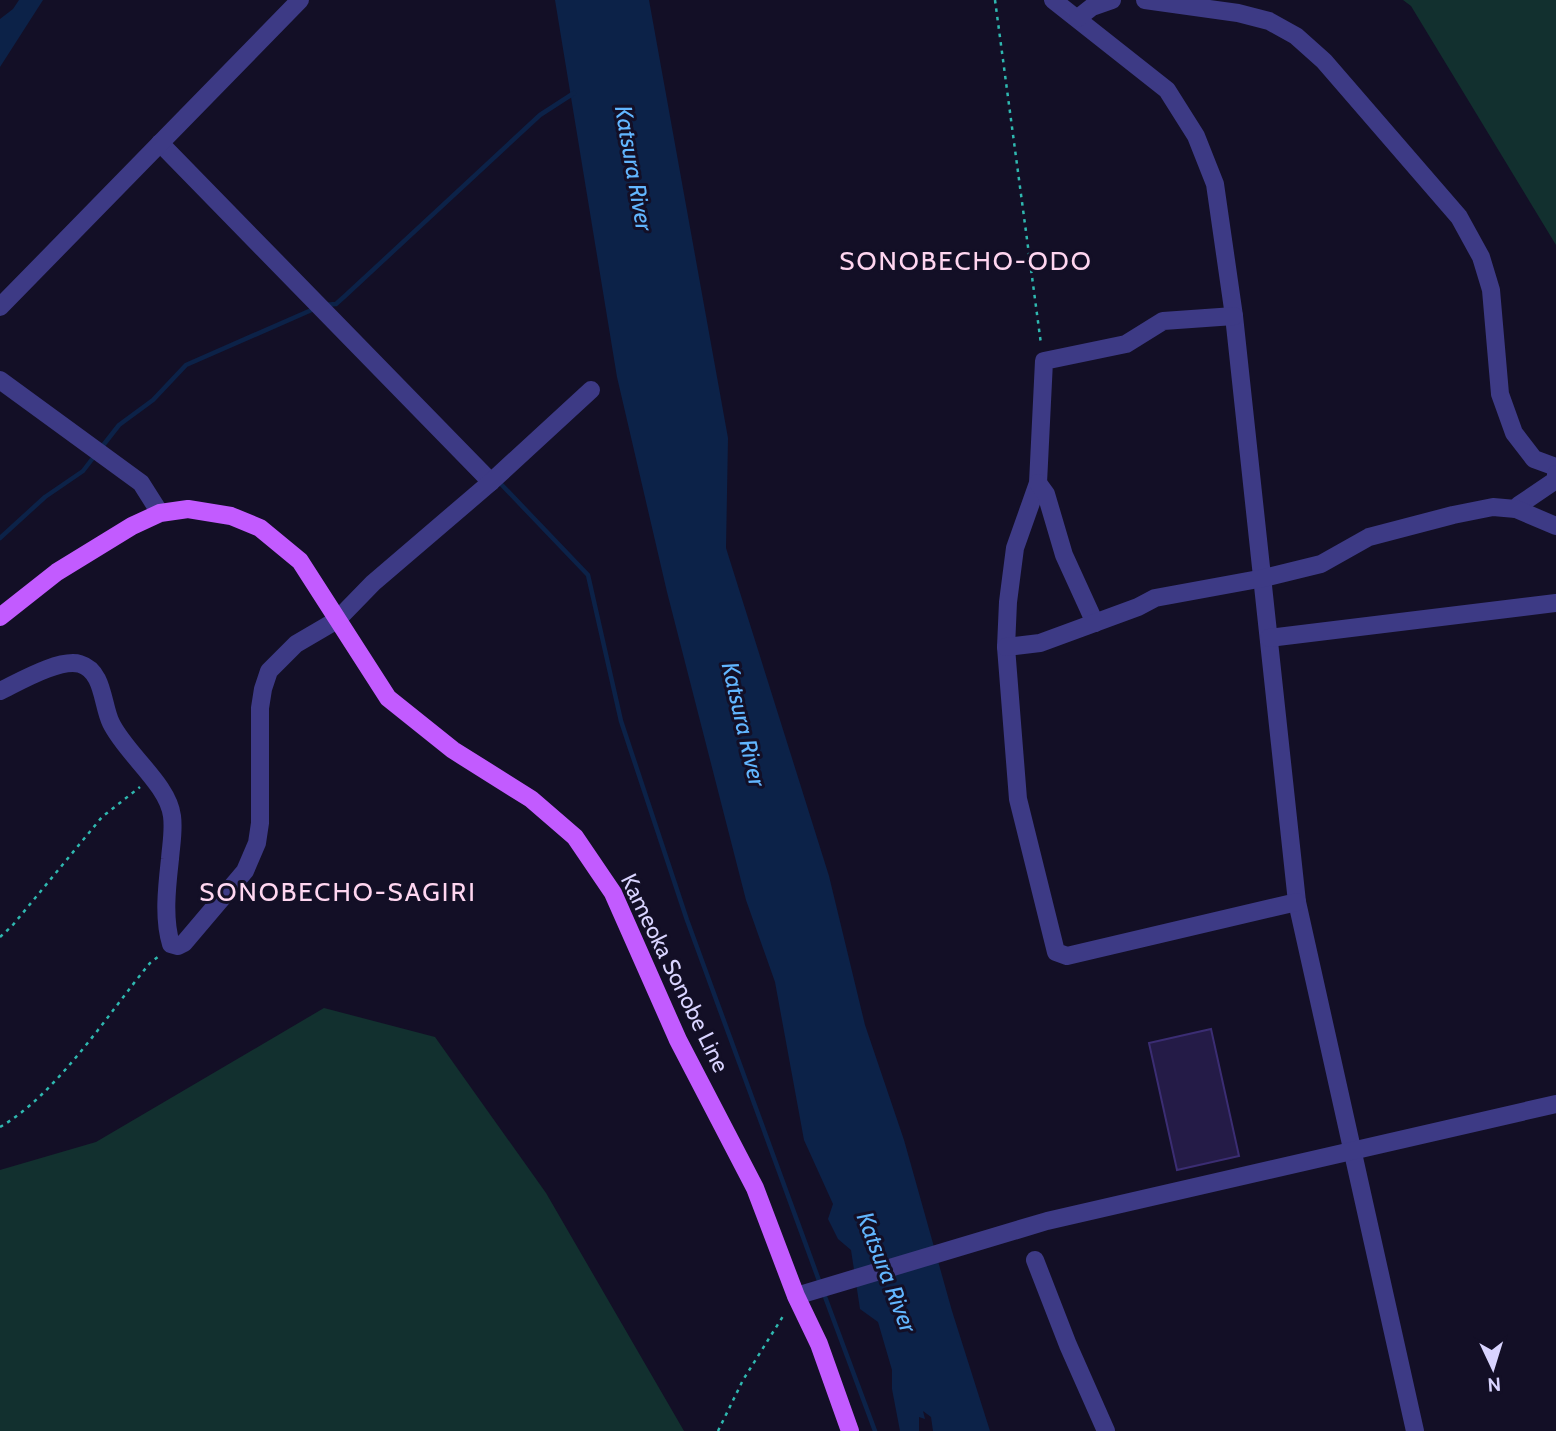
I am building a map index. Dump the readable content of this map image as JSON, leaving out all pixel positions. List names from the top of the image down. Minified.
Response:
{"streets":{"main road":["Kameoka Sonobe Line"]},"districts":["SONOBECHO-ODO","SONOBECHO-SAGIRI"],"water":["Katsura River"],"north":"bottom"}
